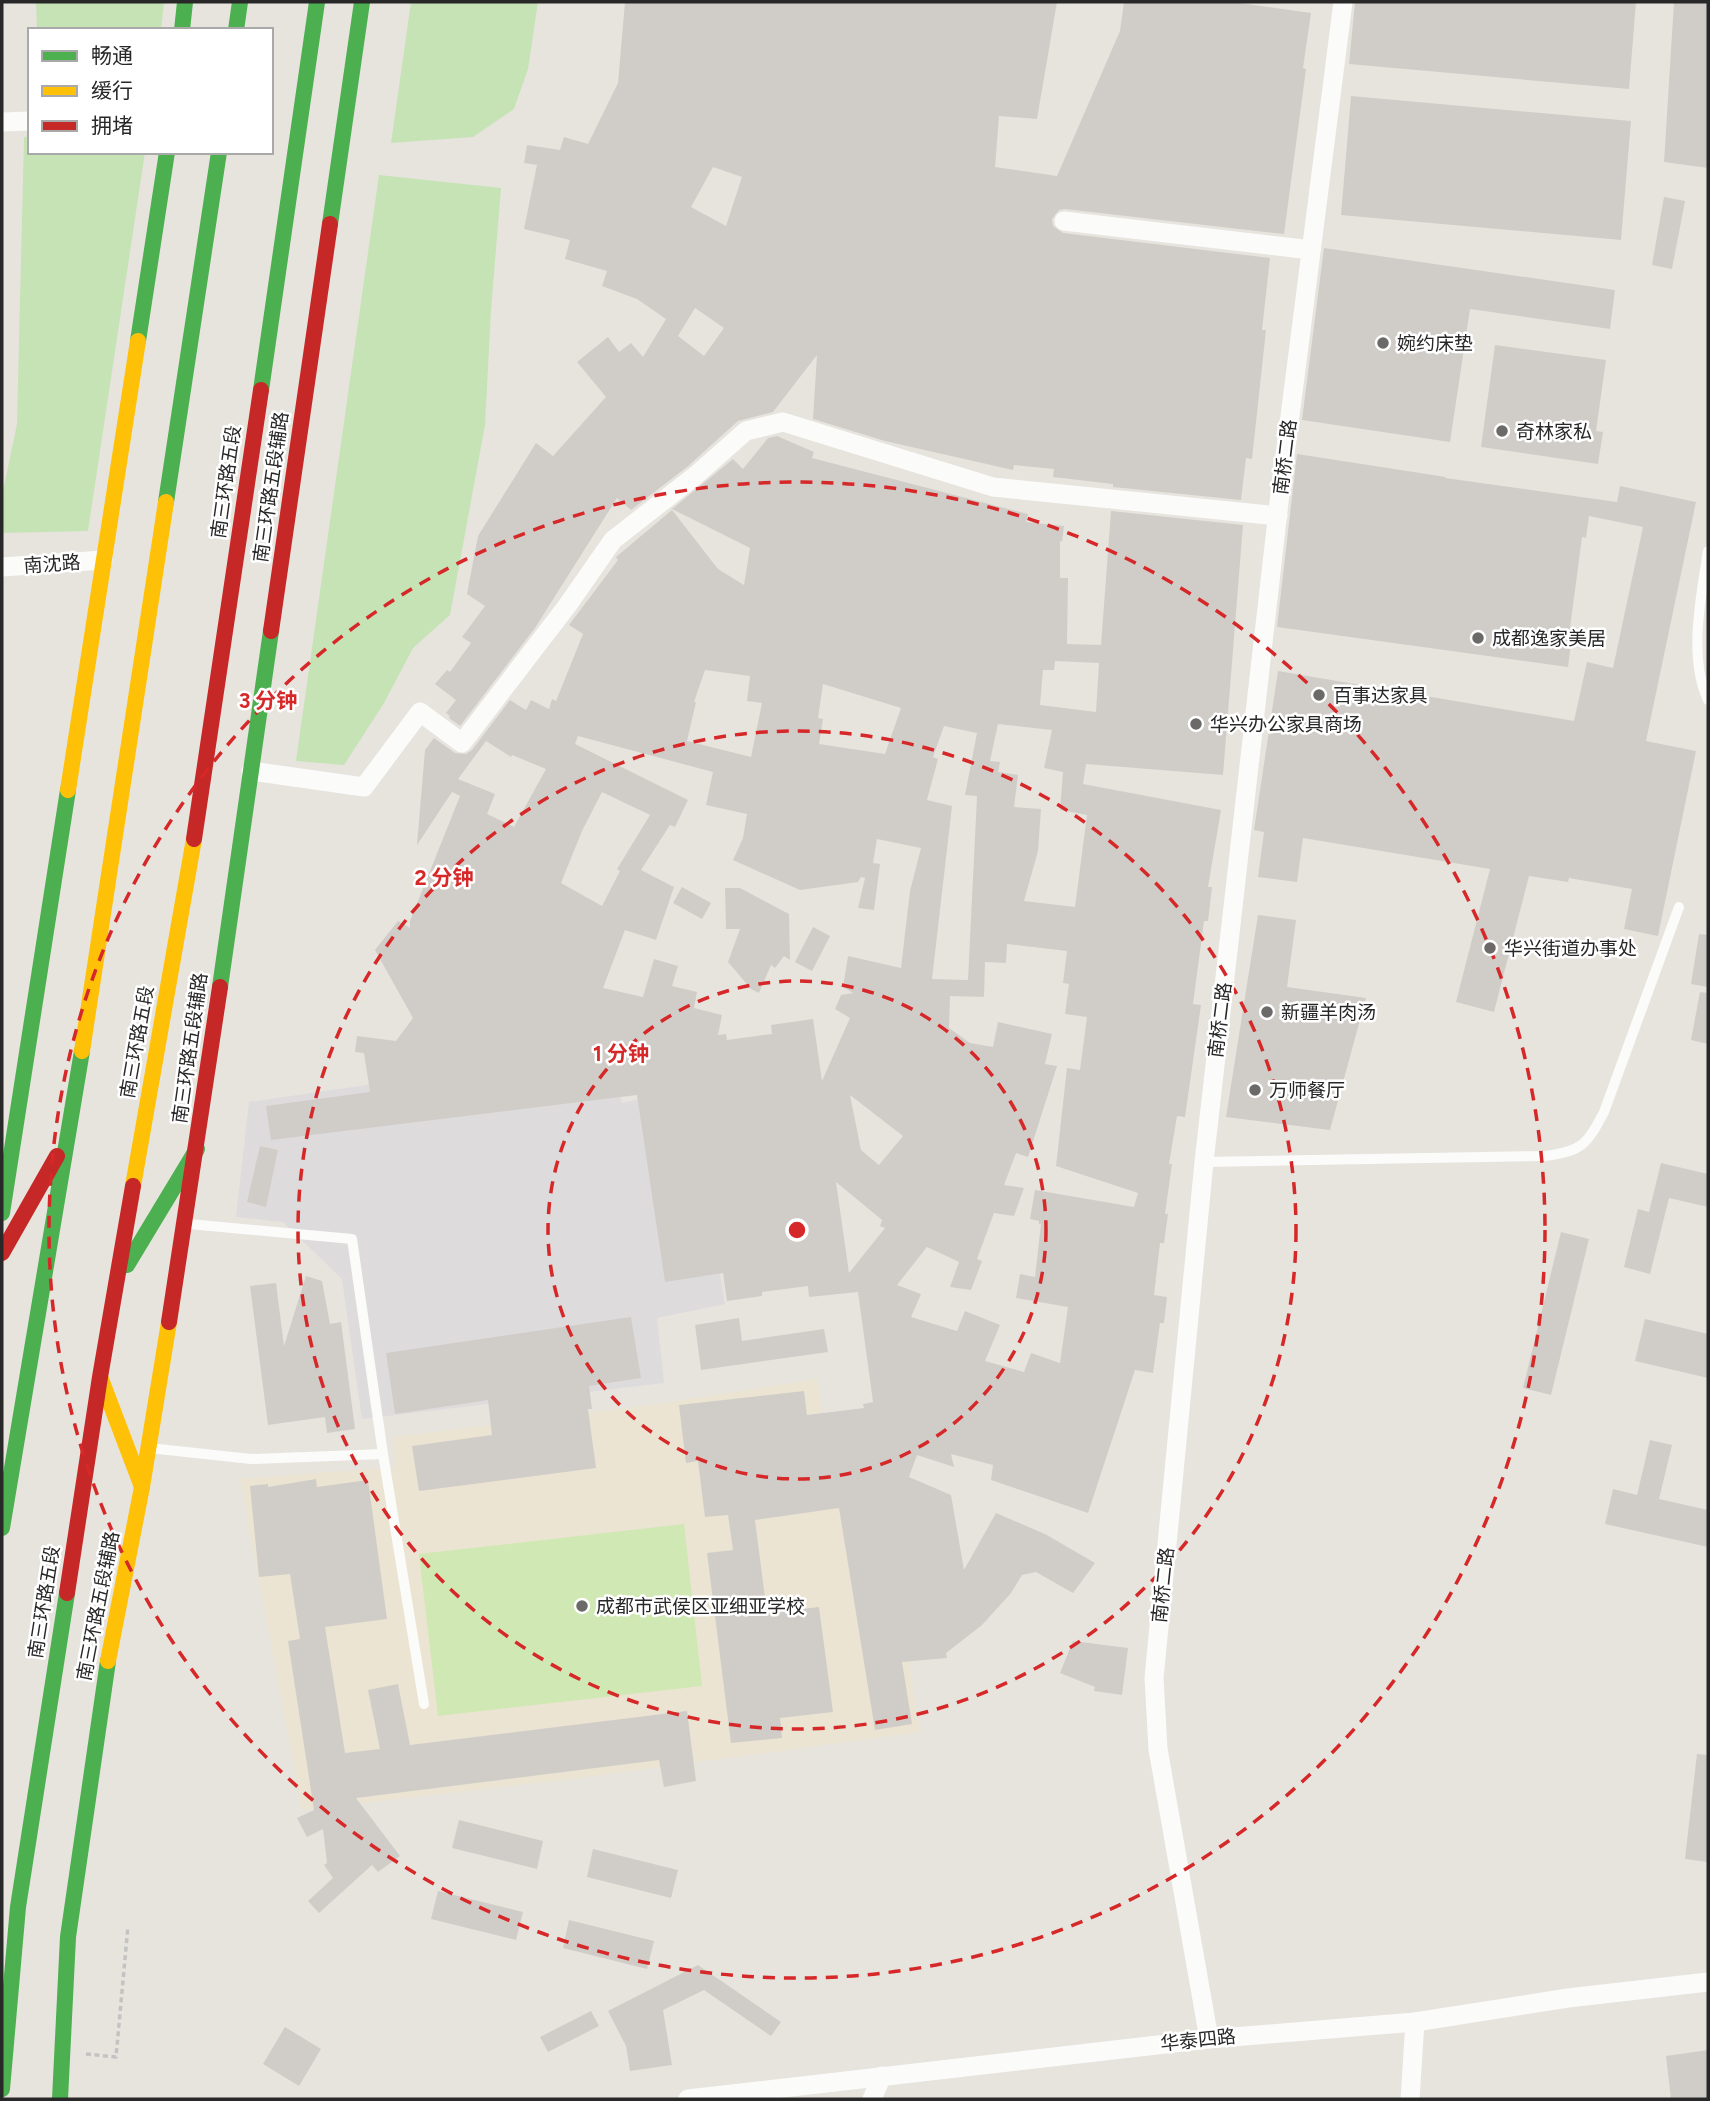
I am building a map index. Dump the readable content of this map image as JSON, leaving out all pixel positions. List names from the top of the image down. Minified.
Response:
{"streets":{"main road":["南三环路五段","南三环路五段辅路"],"street":["南桥二路","南沈路","华泰四路"]},"crossings":[["南桥二路","华泰四路"]],"places":["婉约床垫","奇林家私","成都逸家美居","百事达家具","华兴办公家具商场","华兴街道办事处","新疆羊肉汤","万师餐厅","成都市武侯区亚细亚学校"],"legend":["畅通","缓行","拥堵"],"rings":["3 分钟","2 分钟","1 分钟"]}
